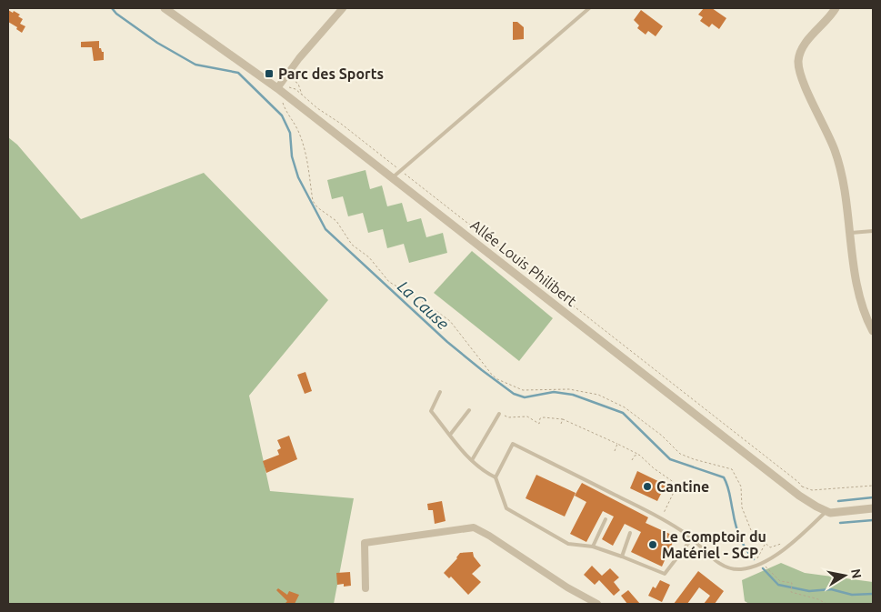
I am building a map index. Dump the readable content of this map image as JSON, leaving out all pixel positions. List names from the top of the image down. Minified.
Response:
{"streets":{"street":["Allée Louis Philibert"]},"water":["La Cause"],"places":{"transit":["Parc des Sports"],"other":["Cantine","Le Comptoir du Matériel - SCP"]},"north":"right"}
